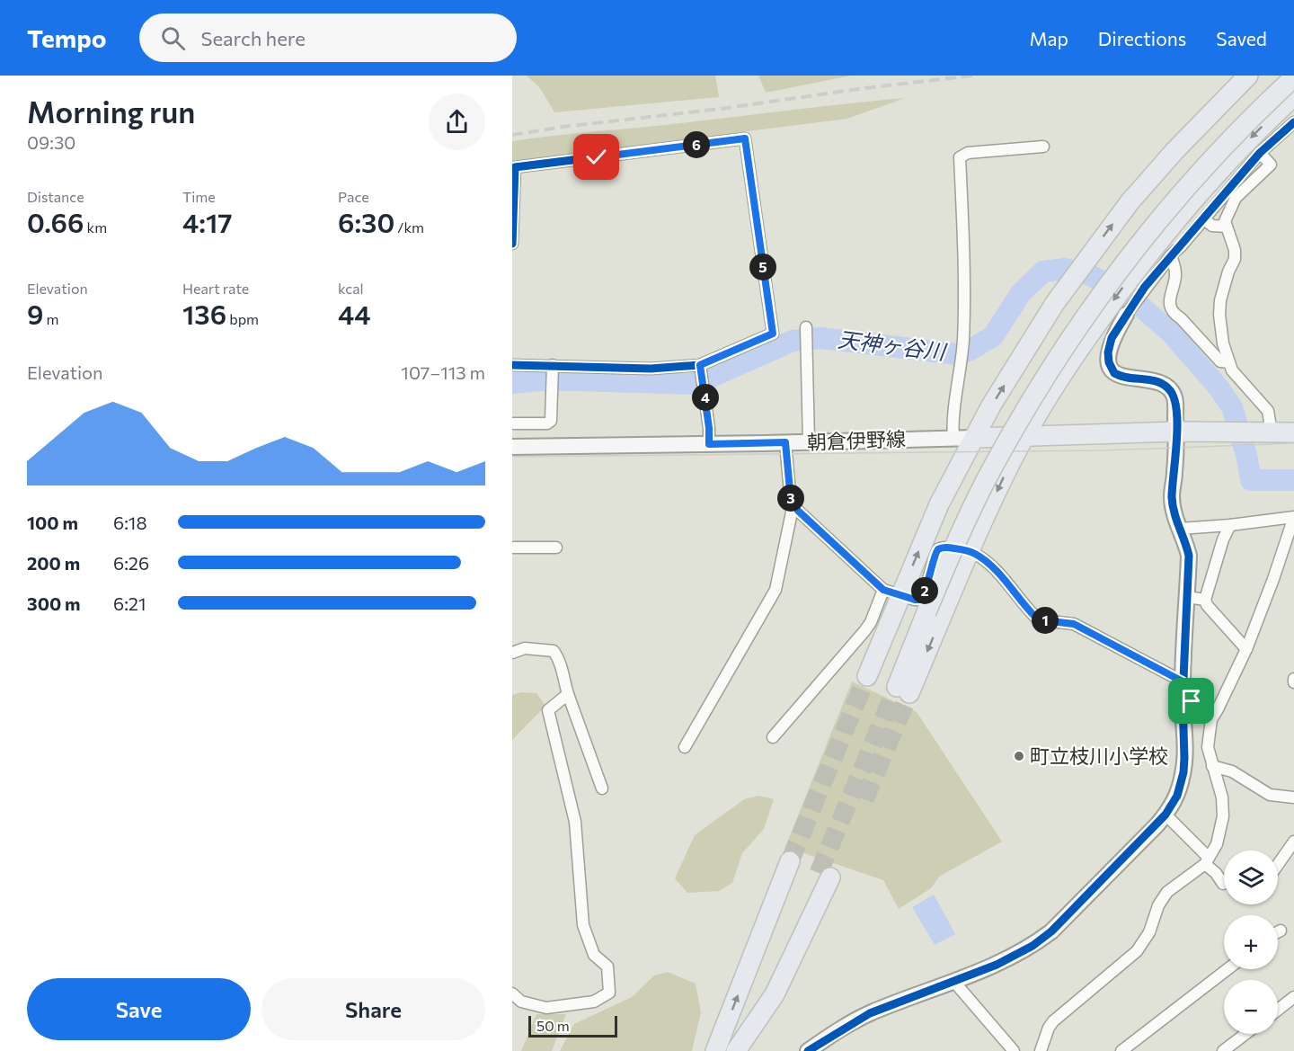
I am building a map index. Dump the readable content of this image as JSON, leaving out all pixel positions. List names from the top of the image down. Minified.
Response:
{"streets":{"street":["朝倉伊野線"]},"water":["天神ヶ谷川"],"places":["町立枝川小学校"],"scale_bar":"50 m","page":{"header":"Tempo","search":"Search here","nav":["Map","Directions","Saved"],"heading":["Morning run","09:30"],"pins":["6","5","4","3","2","1"],"stats":[["Distance","0.66 km"],["Time","4:17"],["Pace","6:30 /km"],["Elevation","9 m"],["Heart rate","136 bpm"],["kcal","44"]],"chart":["Elevation","107–113 m"],"list":[{"name":"100 m","note":"6:18"},{"name":"200 m","note":"6:26"},{"name":"300 m","note":"6:21"}],"map_buttons":["+","−"],"buttons":["Save","Share"],"scale":"50 m"}}
